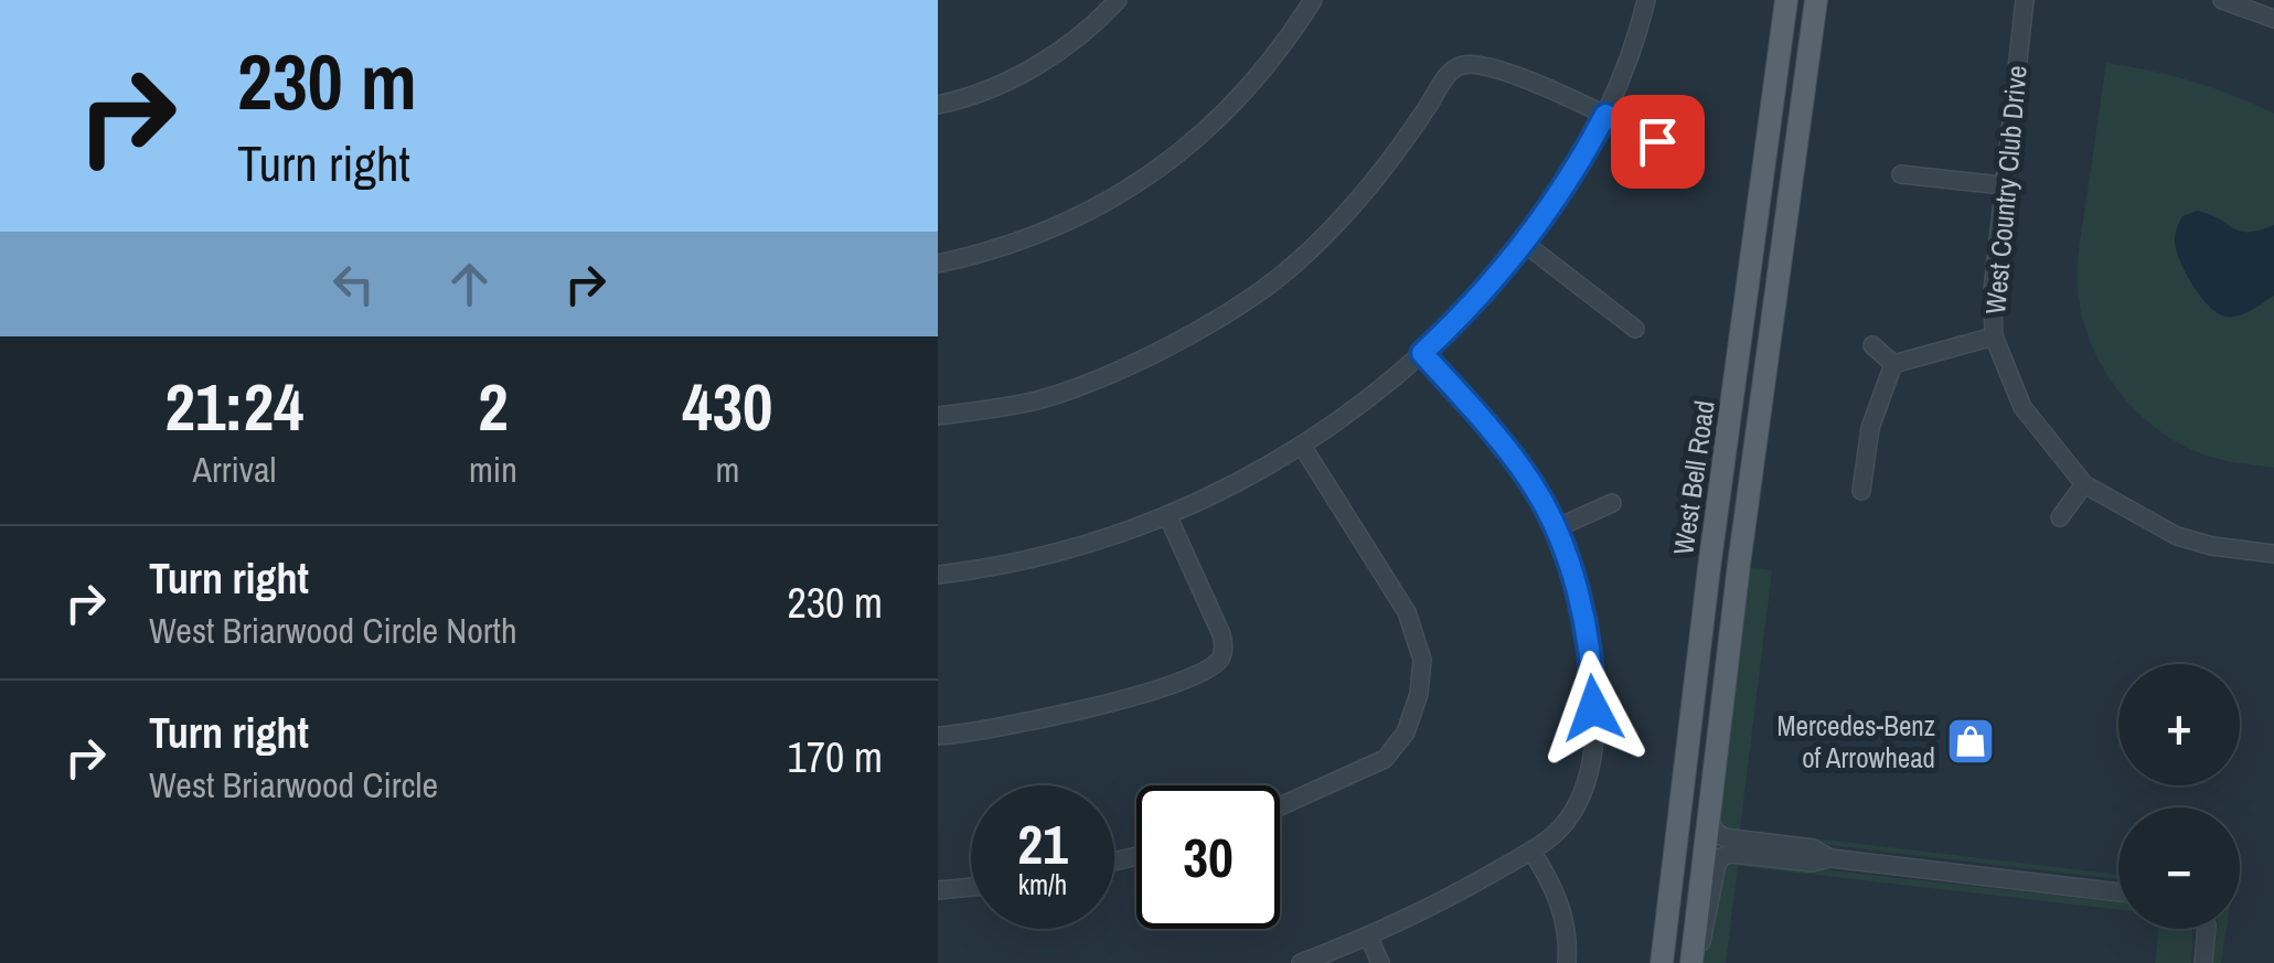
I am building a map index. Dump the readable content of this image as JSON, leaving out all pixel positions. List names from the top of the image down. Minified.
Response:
{"streets":{"main road":["West Bell Road"],"street":["West Country Club Drive"]},"places":{"shop":["Mercedes-Benz of Arrowhead"]},"page":{"turn":["230 m","Turn right"],"eta":["21:24","Arrival","2","min","430","m"],"list":[{"name":"Turn right","note":"West Briarwood Circle North","value":"230 m"},{"name":"Turn right","note":"West Briarwood Circle","value":"170 m"}],"map_buttons":["+","−"],"speed":"21 km/h","limit":"30"}}
